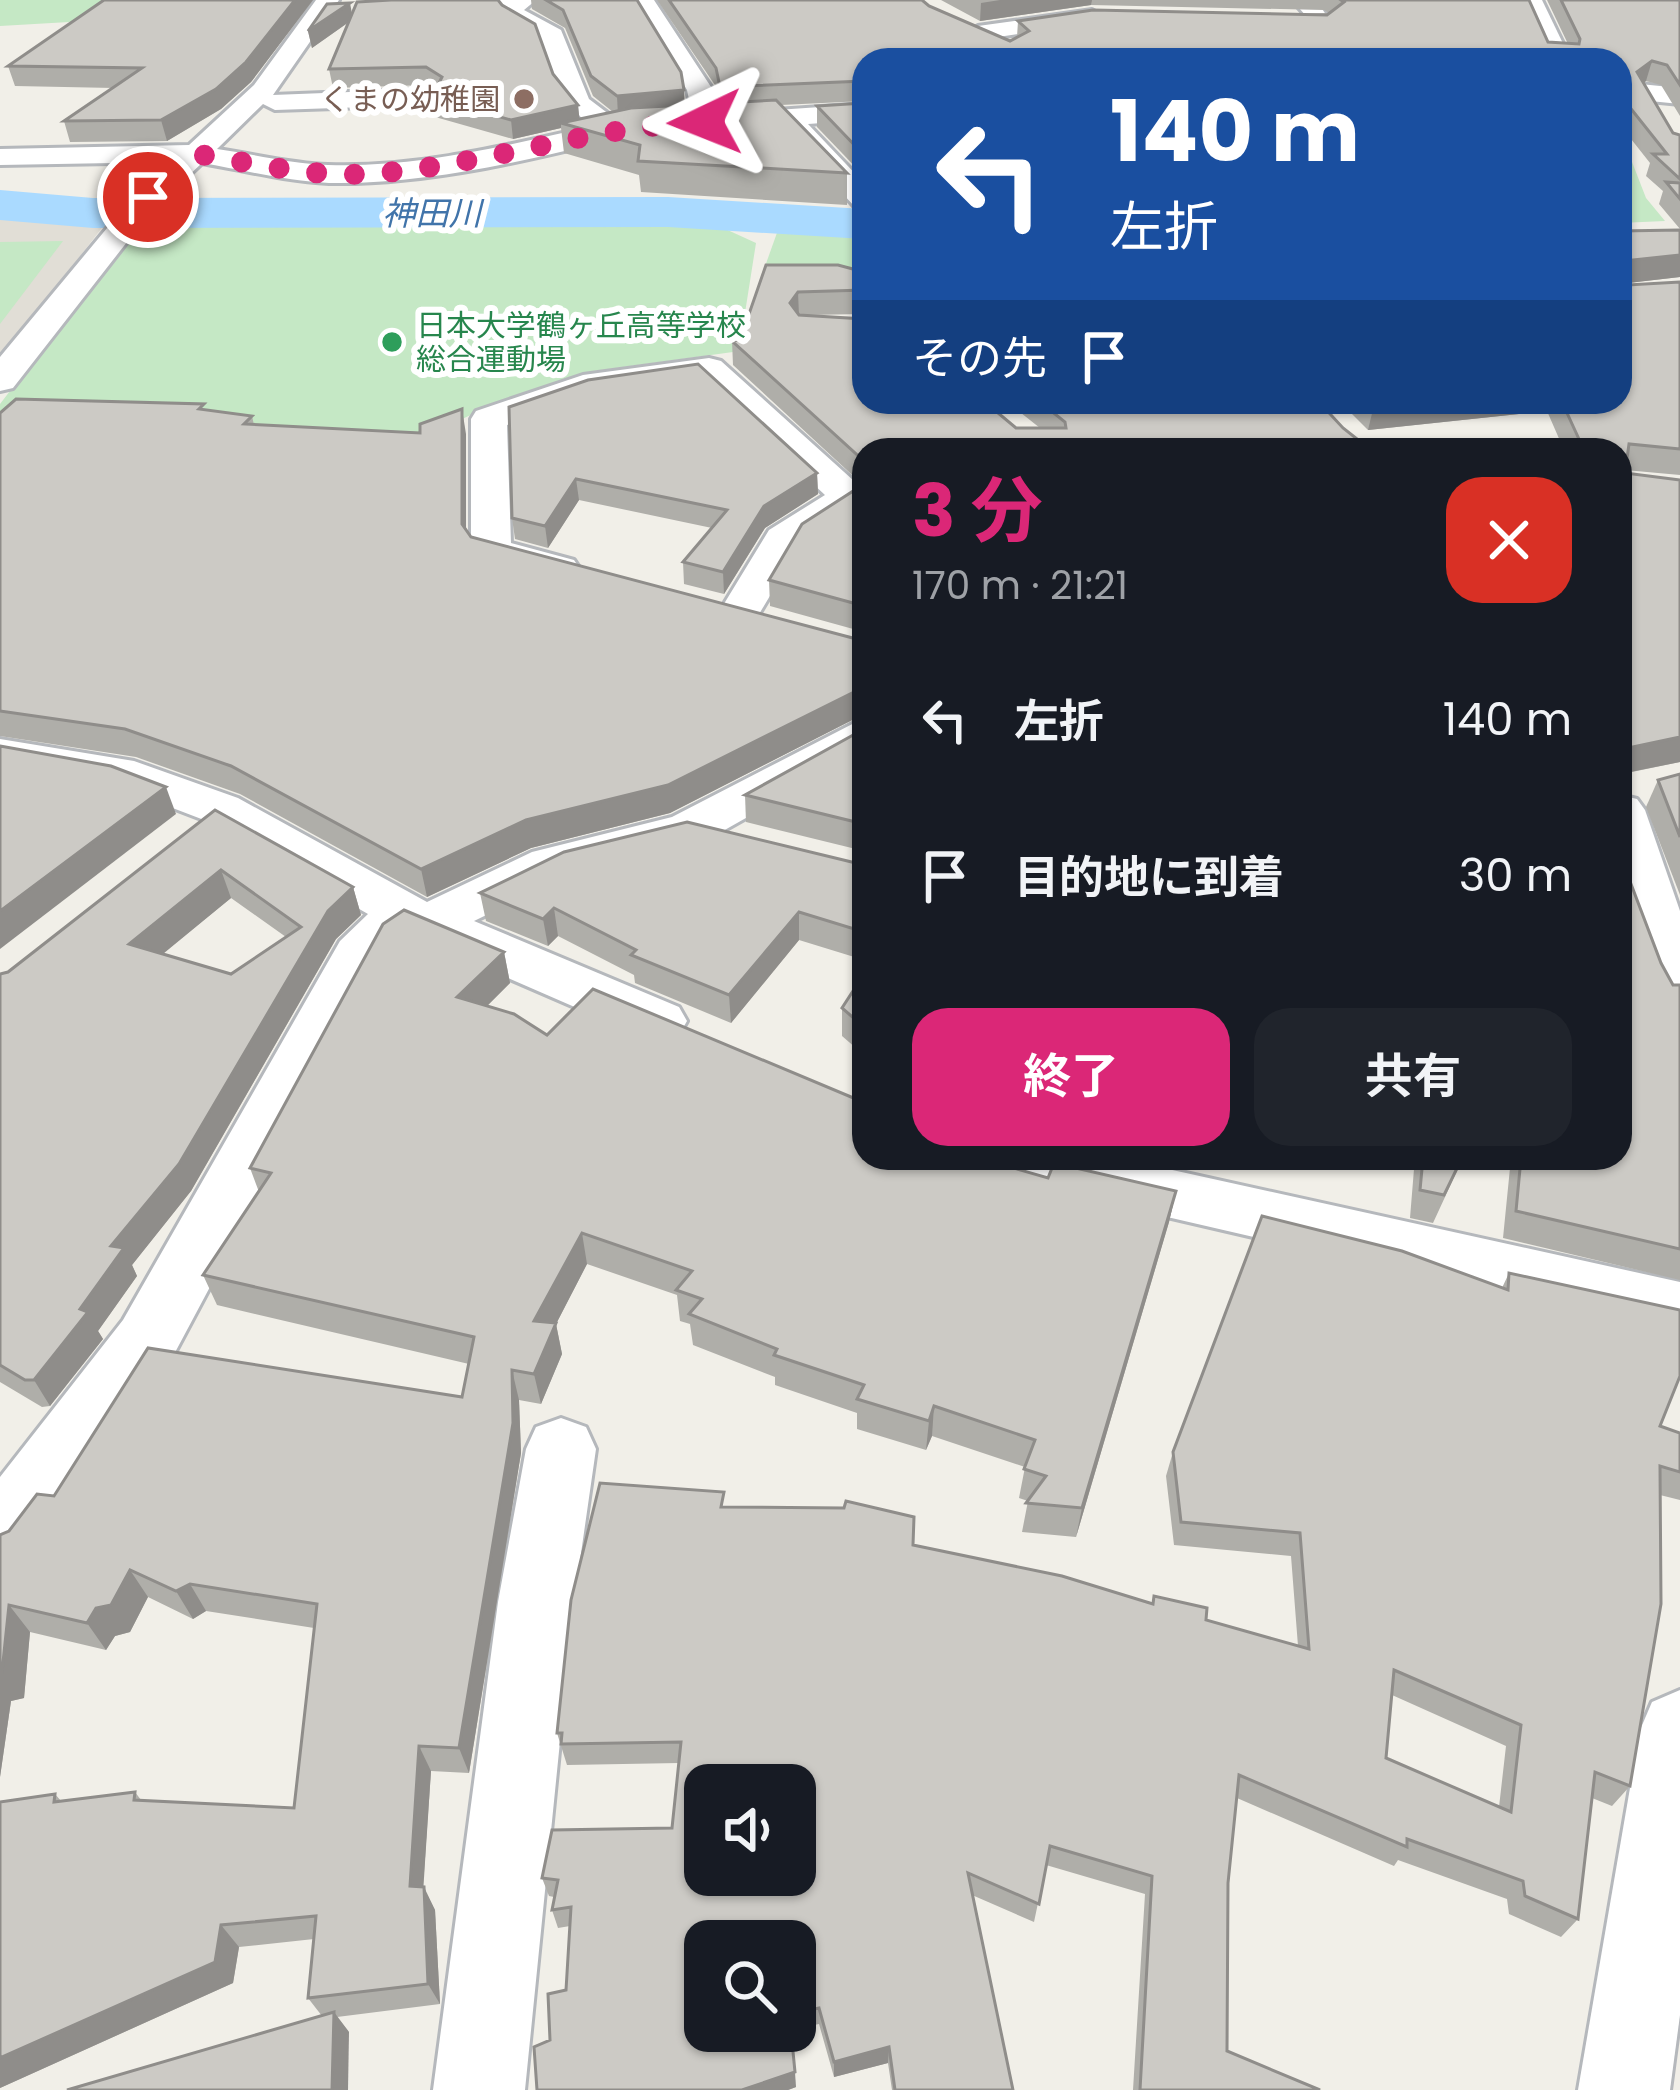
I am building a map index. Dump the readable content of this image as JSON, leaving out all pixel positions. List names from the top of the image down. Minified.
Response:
{"water":["神田川"],"places":["くまの幼稚園","日本大学鶴ヶ丘高等学校 総合運動場"],"page":{"turn":["140 m","左折"],"then":"その先","heading":["3 分","170 m · 21:21"],"list":[{"name":"左折","value":"140 m"},{"name":"目的地に到着","value":"30 m"}],"buttons":["終了","共有"]}}
